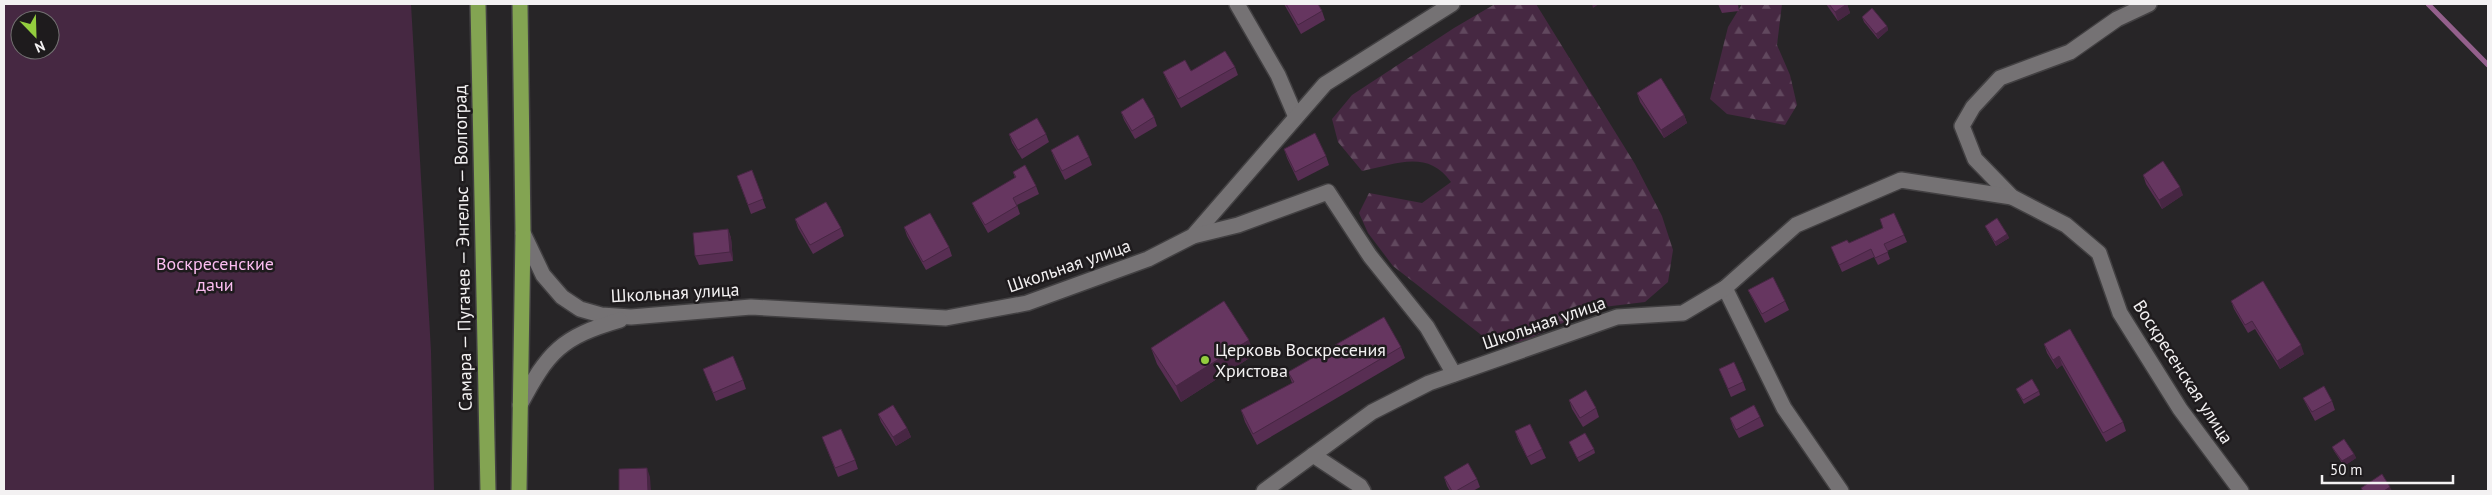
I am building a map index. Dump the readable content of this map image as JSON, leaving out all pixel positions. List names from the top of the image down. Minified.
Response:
{"streets":{"main road":["Самара — Пугачев — Энгельс — Волгоград"],"street":["Школьная улица","Воскресенская улица"]},"crossings":[["Школьная улица","Воскресенская улица"]],"parks":["Воскресенские дачи"],"places":["Церковь Воскресения Христова"],"scale_bar":"50 m","north":"bottom right"}
